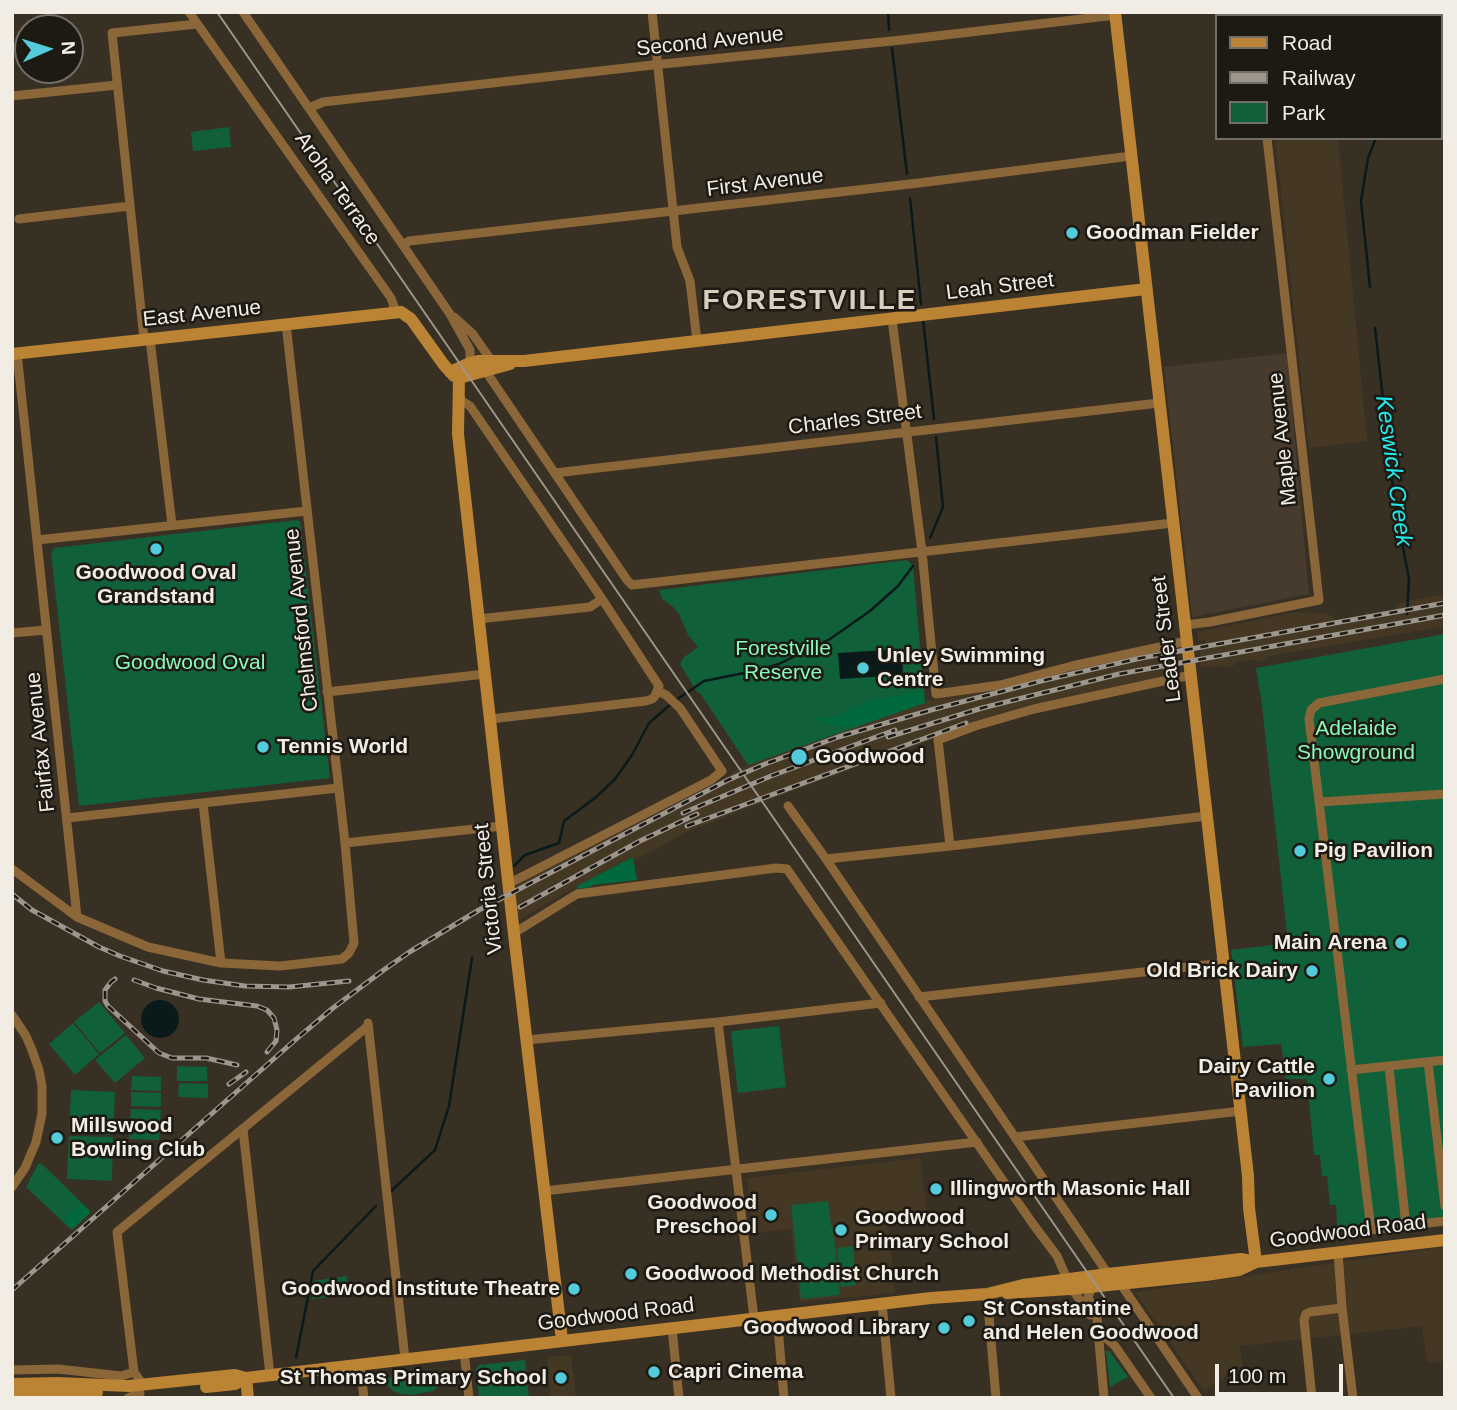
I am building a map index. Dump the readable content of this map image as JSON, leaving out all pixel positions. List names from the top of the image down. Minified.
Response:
{"streets":{"main road":["Aroha Terrace","Leah Street","East Avenue","Leader Street","Victoria Street","Goodwood Road"],"street":["Second Avenue","First Avenue","Charles Street","Maple Avenue","Chelmsford Avenue","Fairfax Avenue"]},"crossings":[["Second Avenue","Leader Street"],["First Avenue","Leader Street"],["Aroha Terrace","Leah Street"],["Aroha Terrace","East Avenue"],["Aroha Terrace","Victoria Street"],["Leah Street","Leader Street"],["Leah Street","Victoria Street"],["East Avenue","Chelmsford Avenue"],["East Avenue","Fairfax Avenue"],["Charles Street","Leader Street"],["Maple Avenue","Leader Street"],["Leader Street","Goodwood Road"],["Victoria Street","Goodwood Road"]],"districts":["FORESTVILLE"],"water":["Keswick Creek"],"parks":["Forestville Reserve","Goodwood Oval","Adelaide Showground"],"places":["Goodman Fielder","Goodwood Oval Grandstand","Unley Swimming Centre","Tennis World","Goodwood","Pig Pavilion","Main Arena","Old Brick Dairy","Dairy Cattle Pavilion","Millswood Bowling Club","Illingworth Masonic Hall","Goodwood Preschool","Goodwood Primary School","Goodwood Methodist Church","Goodwood Institute Theatre","St Constantine and Helen Goodwood","Goodwood Library","Capri Cinema","St Thomas Primary School"],"legend":["Road","Railway","Park"],"scale_bar":"100 m","north":"right"}
